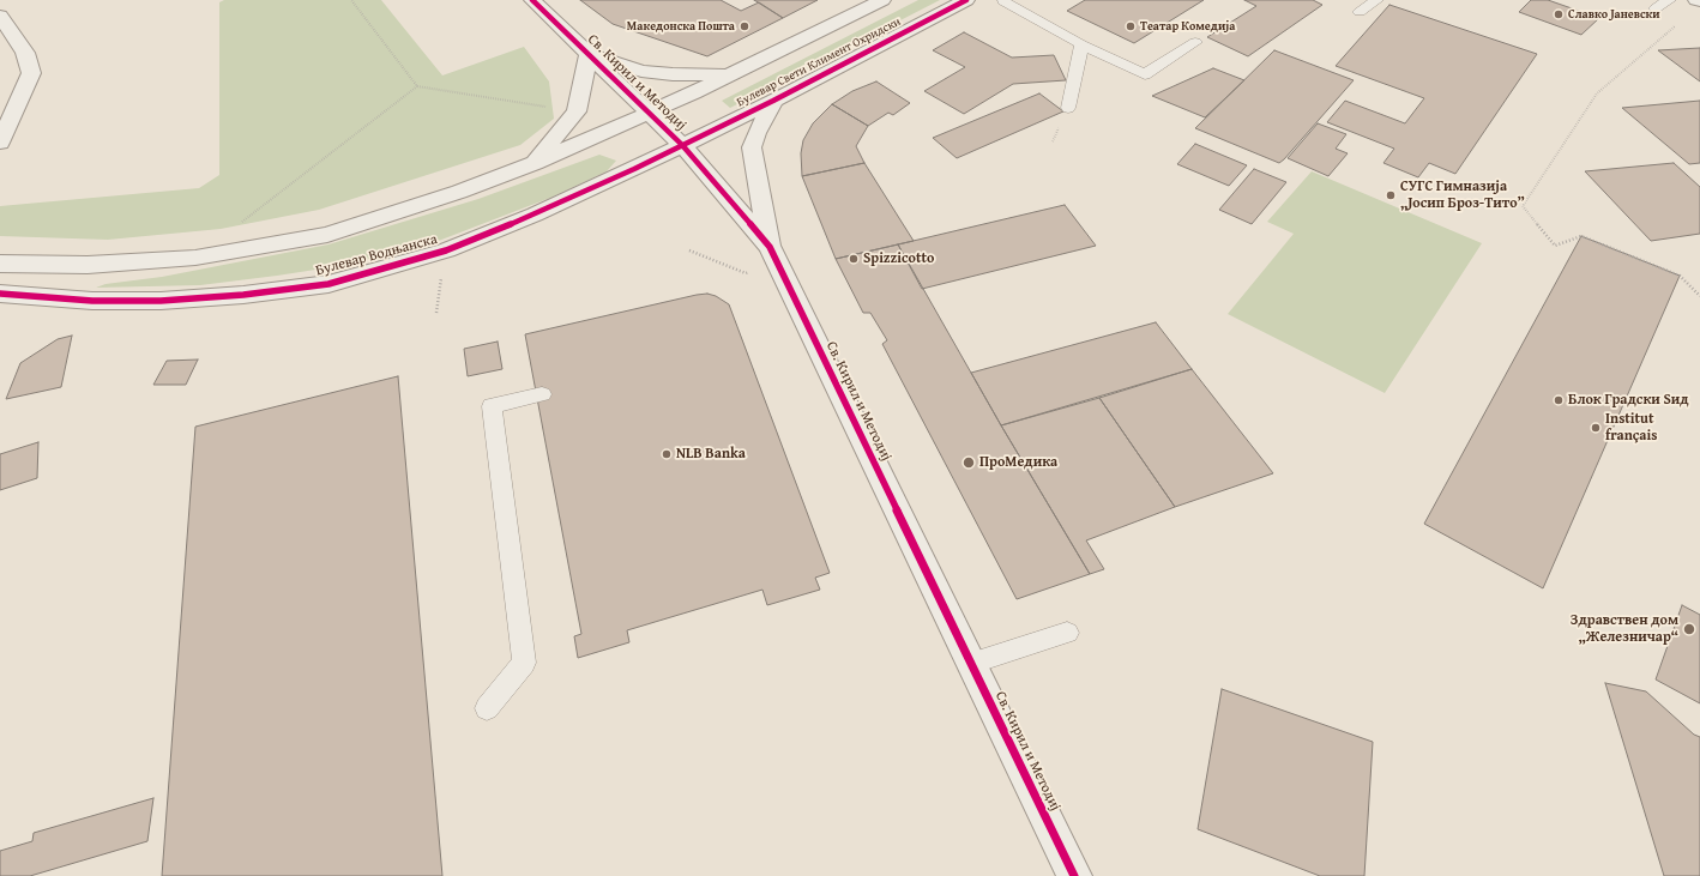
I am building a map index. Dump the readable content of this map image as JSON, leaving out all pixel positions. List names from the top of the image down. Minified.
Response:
{"streets":{"street":["Булевар Свети Климент Охридски","Св. Кирил и Методиј","Булевар Водњанска"]},"crossings":[["Булевар Свети Климент Охридски","Св. Кирил и Методиј"],["Булевар Свети Климент Охридски","Булевар Водњанска"],["Св. Кирил и Методиј","Булевар Водњанска"]],"places":["Славко Јаневски","Македонска Пошта","Театар Комедија","СУГС Гимназија „Јосип Броз-Тито”","Spizzicotto","Блок Градски Sид","Institut français","NLB Banka","ПроМедика","Здравствен дом „Железничар“"]}
